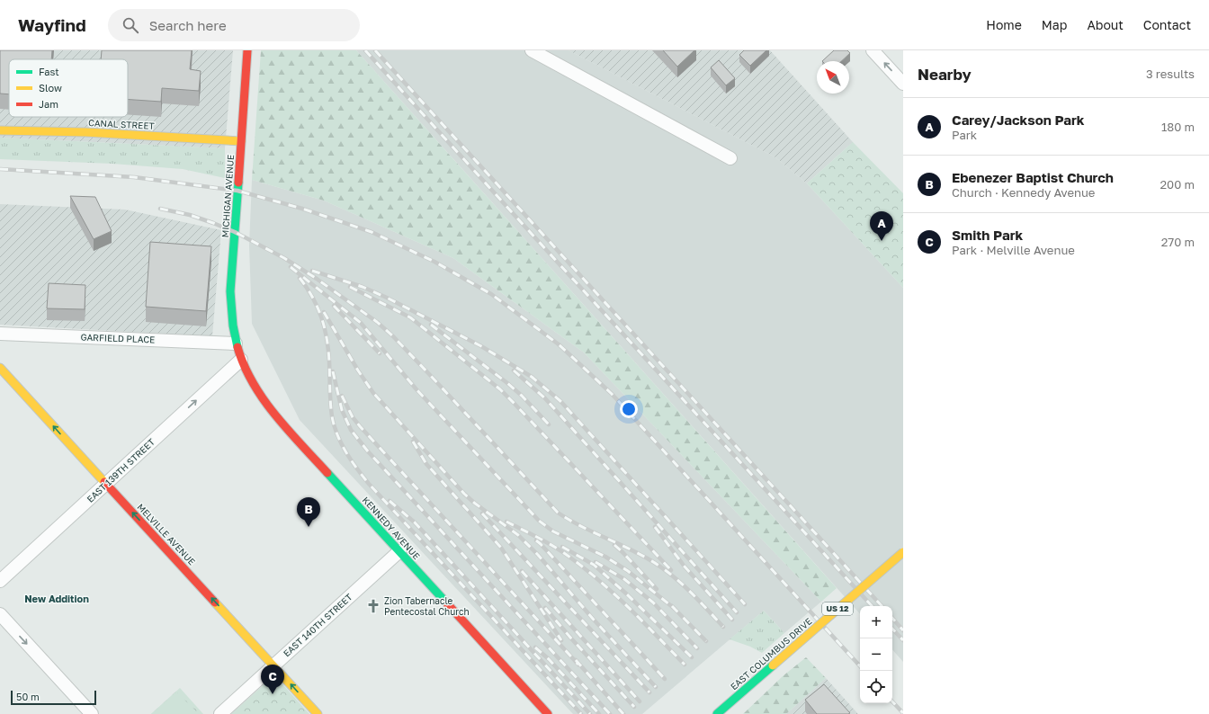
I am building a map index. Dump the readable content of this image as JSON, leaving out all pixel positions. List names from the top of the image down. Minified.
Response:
{"streets":{"main road":["CANAL STREET","MICHIGAN AVENUE","KENNEDY AVENUE","MELVILLE AVENUE","US 12","EAST COLUMBUS DRIVE"],"street":["GARFIELD PLACE","EAST 139TH STREET","EAST 140TH STREET"]},"crossings":[["CANAL STREET","MICHIGAN AVENUE"],["MICHIGAN AVENUE","GARFIELD PLACE"],["MICHIGAN AVENUE","KENNEDY AVENUE"],["GARFIELD PLACE","KENNEDY AVENUE"],["EAST 139TH STREET","KENNEDY AVENUE"],["EAST 139TH STREET","MELVILLE AVENUE"],["KENNEDY AVENUE","EAST 140TH STREET"],["MELVILLE AVENUE","EAST 140TH STREET"]],"one_way":["EAST 139TH STREET","MELVILLE AVENUE"],"districts":["New Addition"],"places":{"church":["Zion Tabernacle Pentecostal Church"]},"legend":["Fast","Slow","Jam"],"scale_bar":"50 m","north":"top left","page":{"header":"Wayfind","search":"Search here","nav":["Home","Map","About","Contact"],"heading":["Nearby","3 results"],"list":[{"mark":"A","name":"Carey/Jackson Park","note":"Park","value":"180 m"},{"mark":"B","name":"Ebenezer Baptist Church","note":"Church · Kennedy Avenue","value":"200 m"},{"mark":"C","name":"Smith Park","note":"Park · Melville Avenue","value":"270 m"}],"pins":["A","B","C"],"map_buttons":["+","−"],"scale":"50 m"}}
